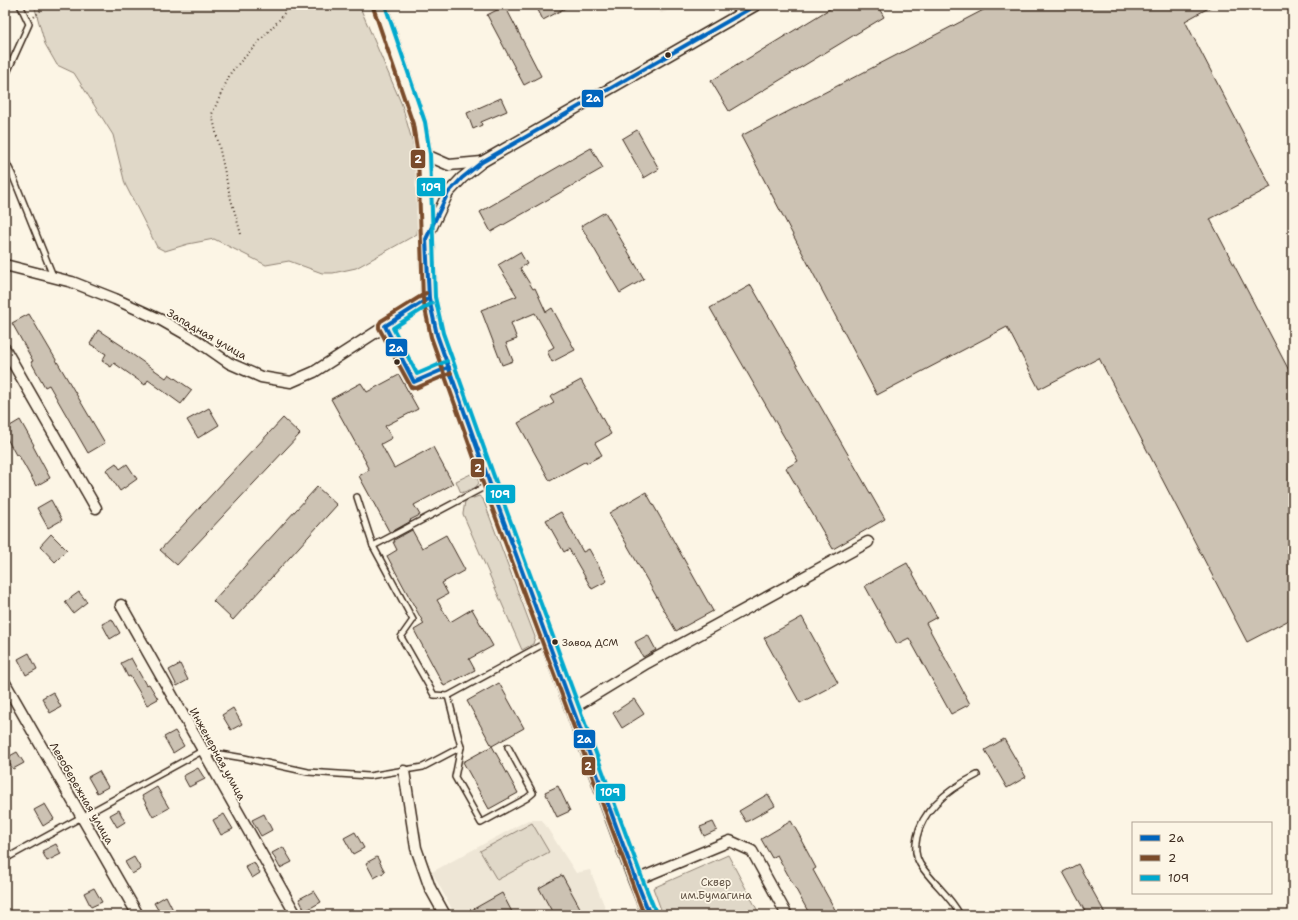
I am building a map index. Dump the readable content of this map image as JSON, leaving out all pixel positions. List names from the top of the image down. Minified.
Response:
{"streets":{"street":["Западная улица","Инженерная улица","Левобережная улица"]},"parks":["Сквер им.Бумагина"],"places":["Завод ДСМ"],"lines":["transit line 2а","transit line 109","transit line 2"],"legend":["2а","2","109"]}
